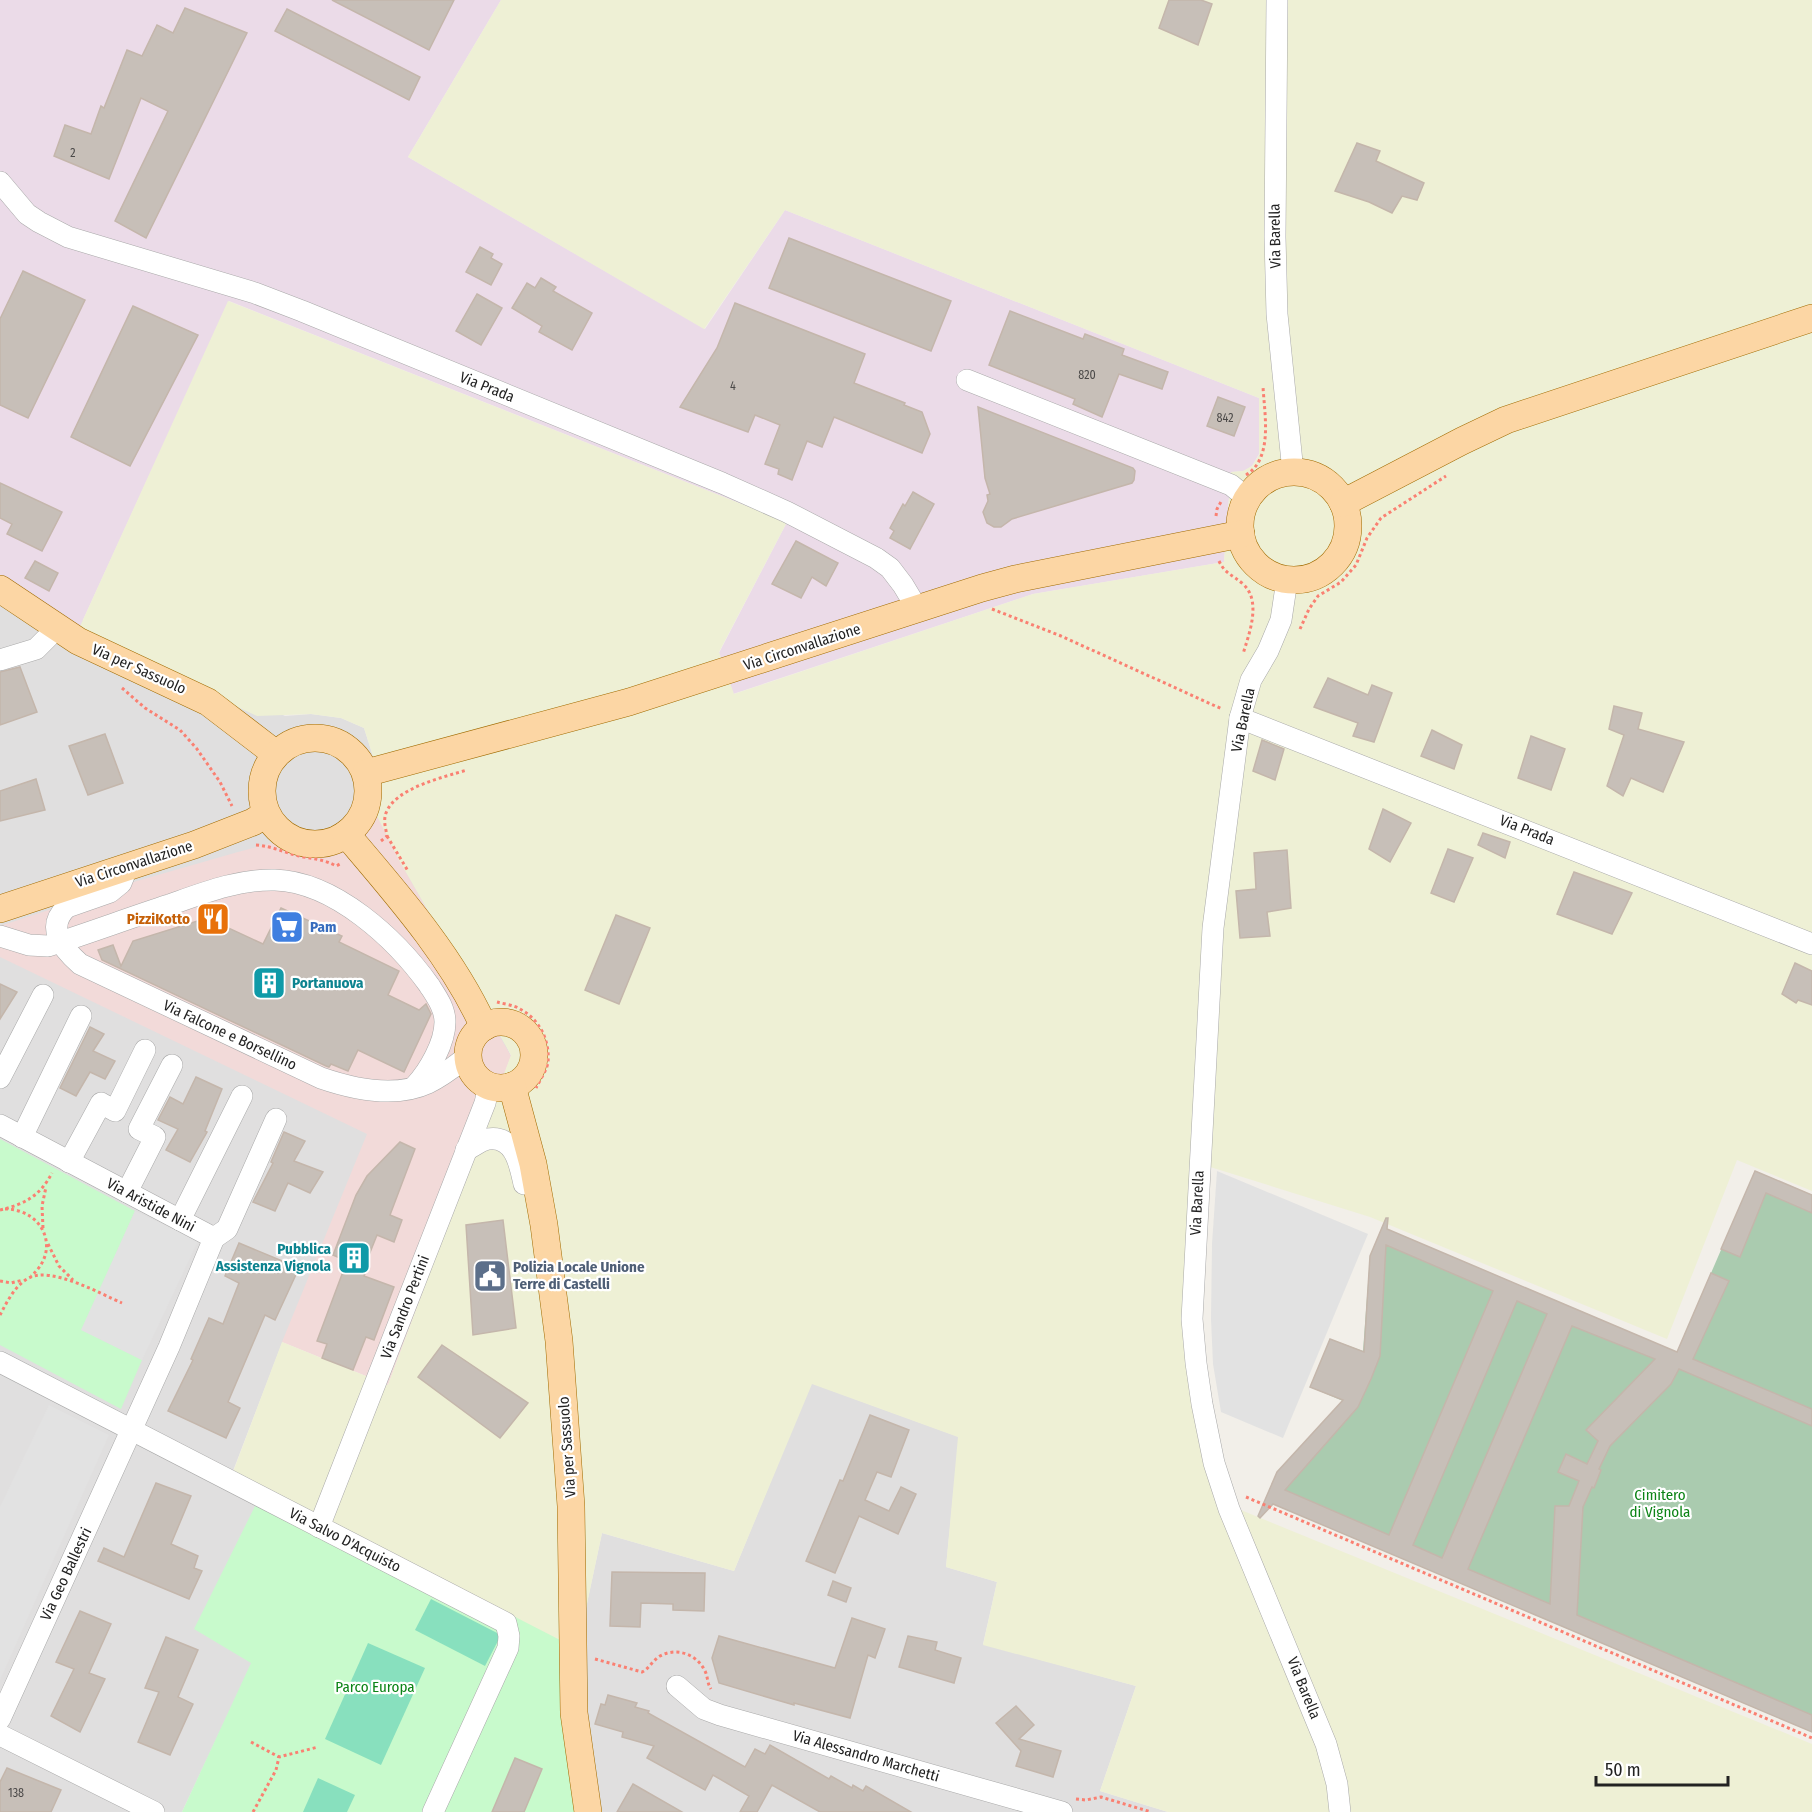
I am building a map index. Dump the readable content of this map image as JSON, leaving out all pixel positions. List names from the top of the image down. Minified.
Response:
{"streets":{"main road":["Via Circonvallazione","Via per Sassuolo"],"street":["Via Barella","Via Prada","Via Falcone e Borsellino","Via Aristide Nini","Via Sandro Pertini","Via Salvo D'Acquisto","Via Geo Ballestri","Via Alessandro Marchetti"]},"crossings":[["Via Barella","Via Prada"],["Via Barella","Via Circonvallazione"],["Via Prada","Via Circonvallazione"],["Via Circonvallazione","Via per Sassuolo"],["Via per Sassuolo","Via Falcone e Borsellino"],["Via per Sassuolo","Via Sandro Pertini"],["Via Falcone e Borsellino","Via Sandro Pertini"],["Via Aristide Nini","Via Salvo D'Acquisto"],["Via Aristide Nini","Via Geo Ballestri"],["Via Sandro Pertini","Via Salvo D'Acquisto"],["Via Salvo D'Acquisto","Via Geo Ballestri"]],"parks":["Cimitero di Vignola","Parco Europa"],"places":{"restaurant":["PizziKotto"],"supermarket":["Pam"],"building":["Portanuova","Pubblica Assistenza Vignola"],"public building":["Polizia Locale Unione Terre di Castelli"]},"house_numbers":["2","820","4","842","138"],"scale_bar":"50 m"}
